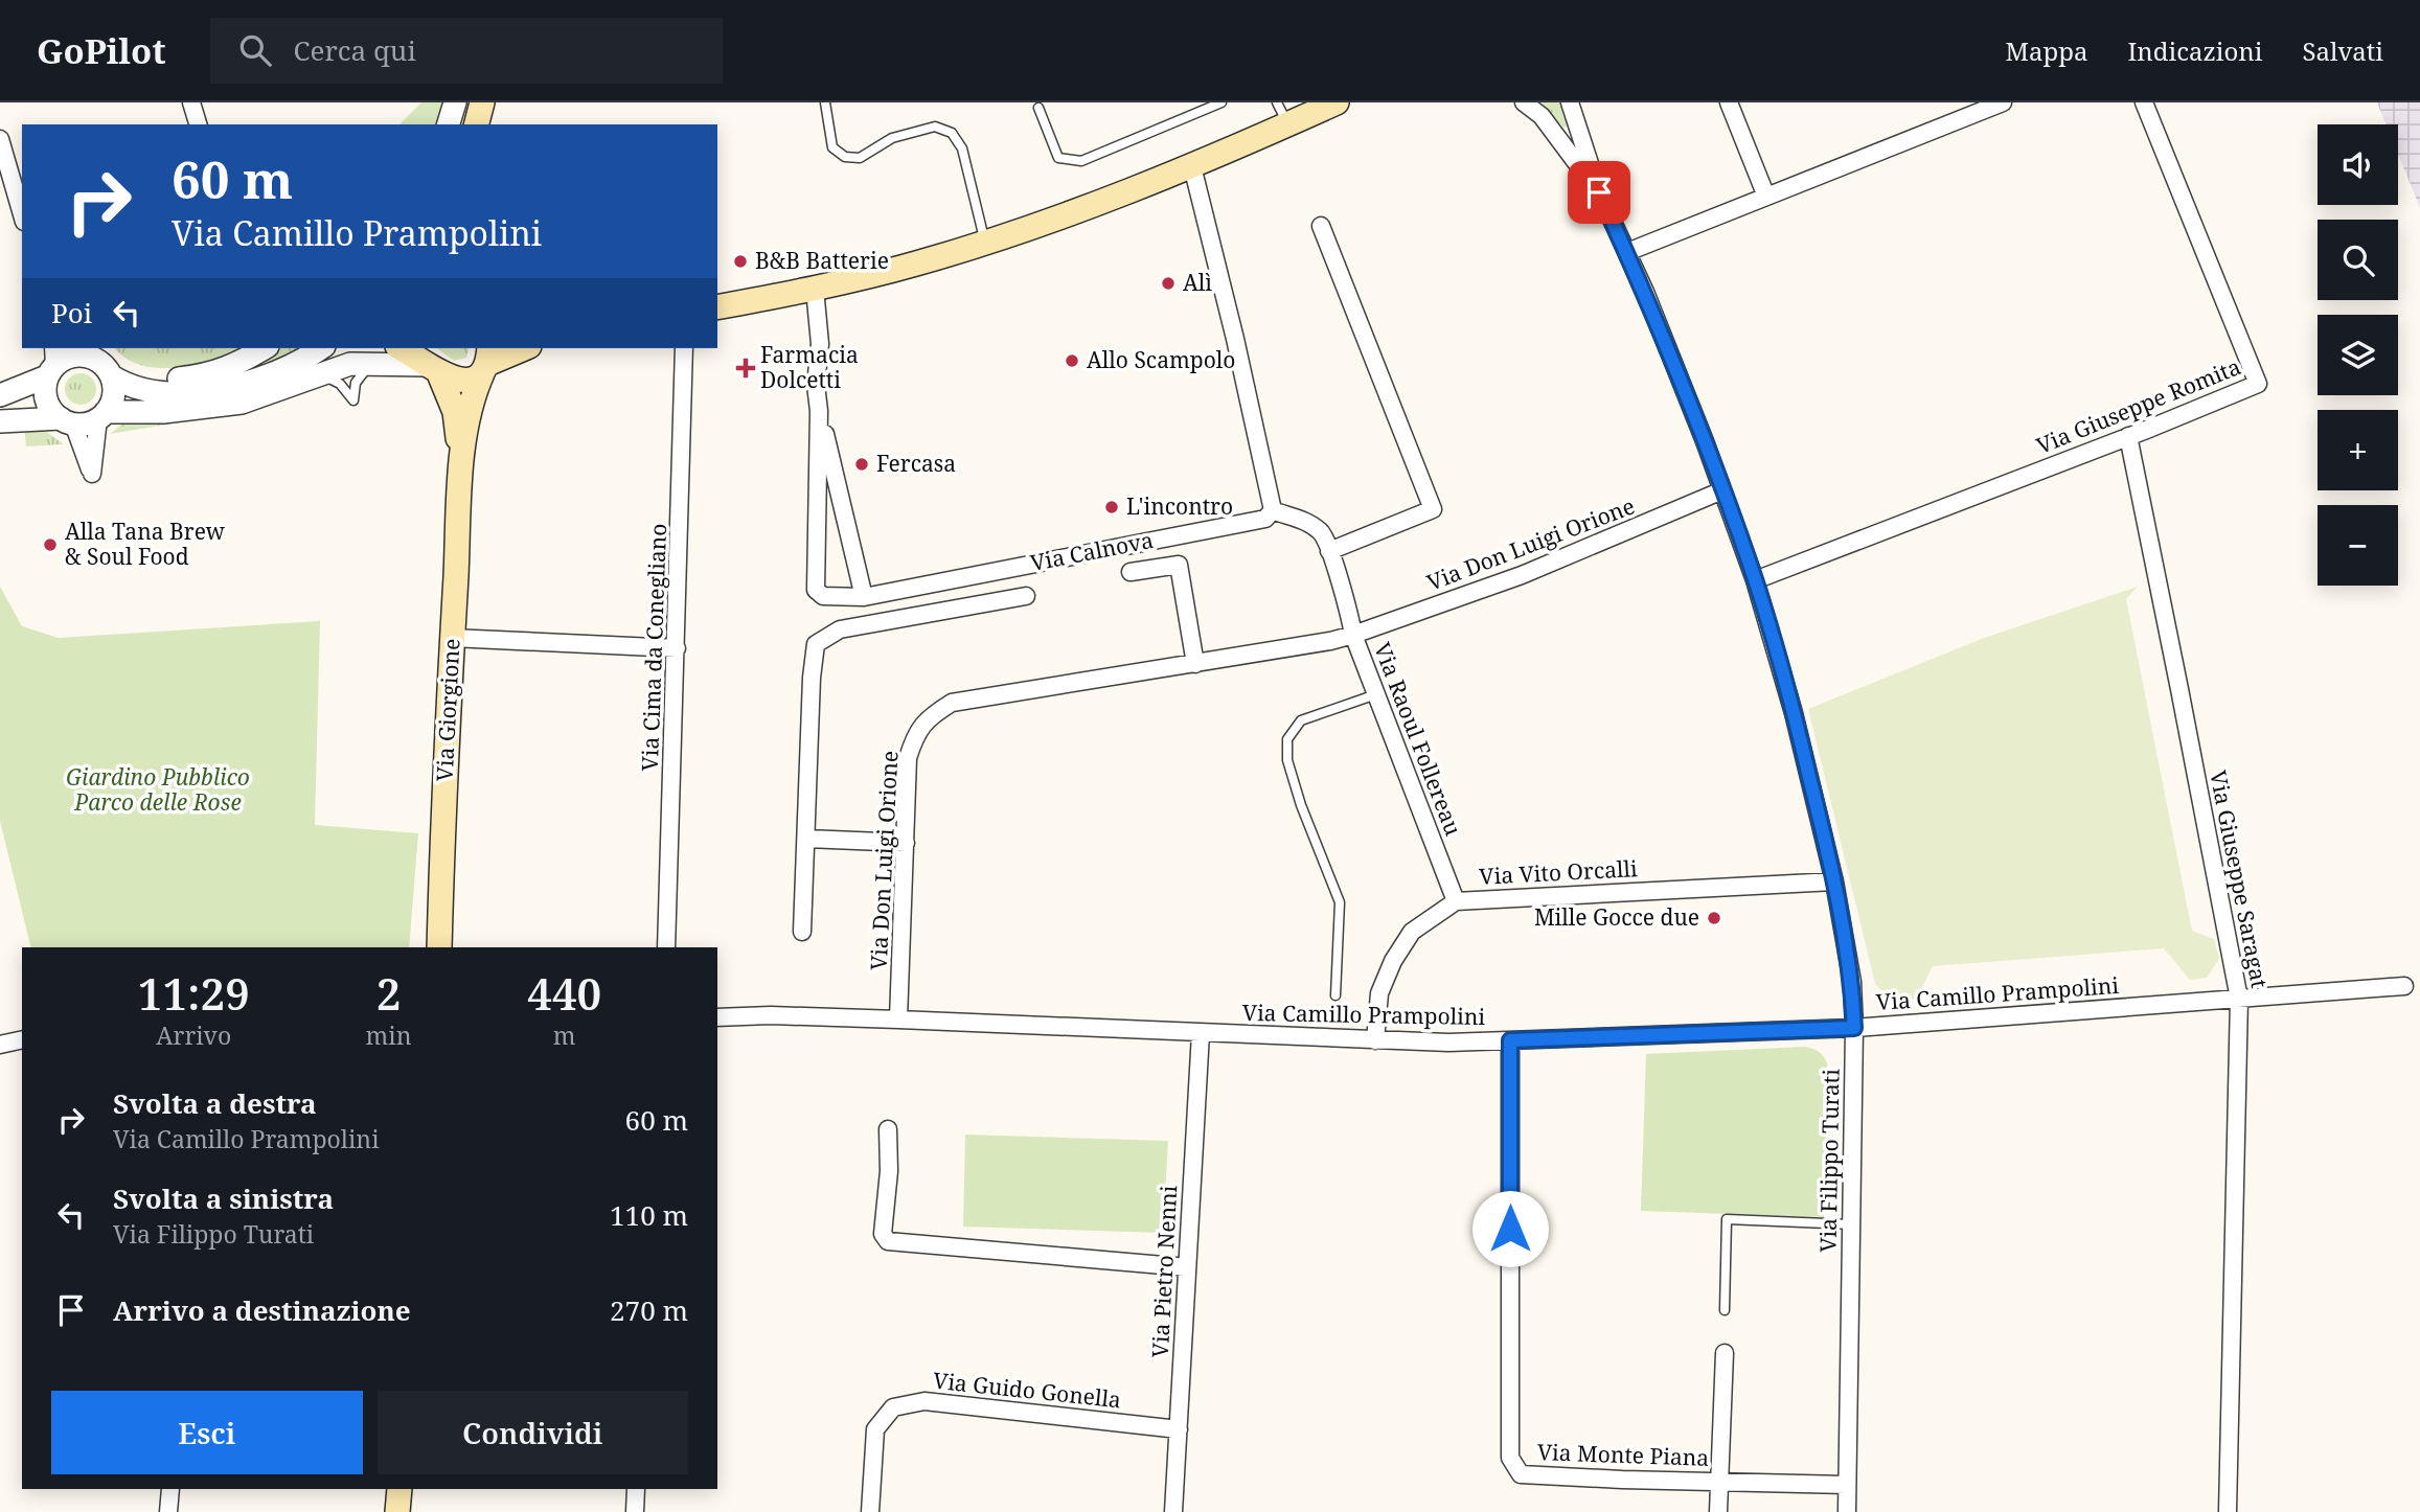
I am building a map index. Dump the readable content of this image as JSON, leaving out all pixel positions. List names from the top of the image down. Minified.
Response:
{"streets":{"main road":["Via Giorgione"],"street":["Via Giuseppe Romita","Via Don Luigi Orione","Via Calnova","Via Cima da Conegliano","Via Raoul Follereau","Via Vito Orcalli","Via Giuseppe Saragat","Via Camillo Prampolini","Via Filippo Turati","Via Pietro Nenni","Via Guido Gonella","Via Monte Piana"]},"crossings":[["Via Giuseppe Romita","Via Giuseppe Saragat"],["Via Giuseppe Romita","Via Filippo Turati"],["Via Don Luigi Orione","Via Raoul Follereau"],["Via Don Luigi Orione","Via Camillo Prampolini"],["Via Don Luigi Orione","Via Filippo Turati"],["Via Raoul Follereau","Via Vito Orcalli"],["Via Vito Orcalli","Via Camillo Prampolini"],["Via Vito Orcalli","Via Filippo Turati"],["Via Giuseppe Saragat","Via Camillo Prampolini"],["Via Camillo Prampolini","Via Filippo Turati"],["Via Camillo Prampolini","Via Pietro Nenni"],["Via Camillo Prampolini","Via Monte Piana"],["Via Filippo Turati","Via Monte Piana"],["Via Pietro Nenni","Via Guido Gonella"]],"parks":["Giardino Pubblico Parco delle Rose"],"places":{"other":["B&B Batterie","Alì","Allo Scampolo","Fercasa","L'incontro","Alla Tana Brew & Soul Food","Mille Gocce due"],"health":["Farmacia Dolcetti"]},"page":{"header":"GoPilot","search":"Cerca qui","nav":["Mappa","Indicazioni","Salvati"],"map_buttons":["+","−"],"turn":["60 m","Via Camillo Prampolini"],"then":"Poi","eta":["11:29","Arrivo","2","min","440","m"],"list":[{"name":"Svolta a destra","note":"Via Camillo Prampolini","value":"60 m"},{"name":"Svolta a sinistra","note":"Via Filippo Turati","value":"110 m"},{"name":"Arrivo a destinazione","value":"270 m"}],"buttons":["Esci","Condividi"]}}
